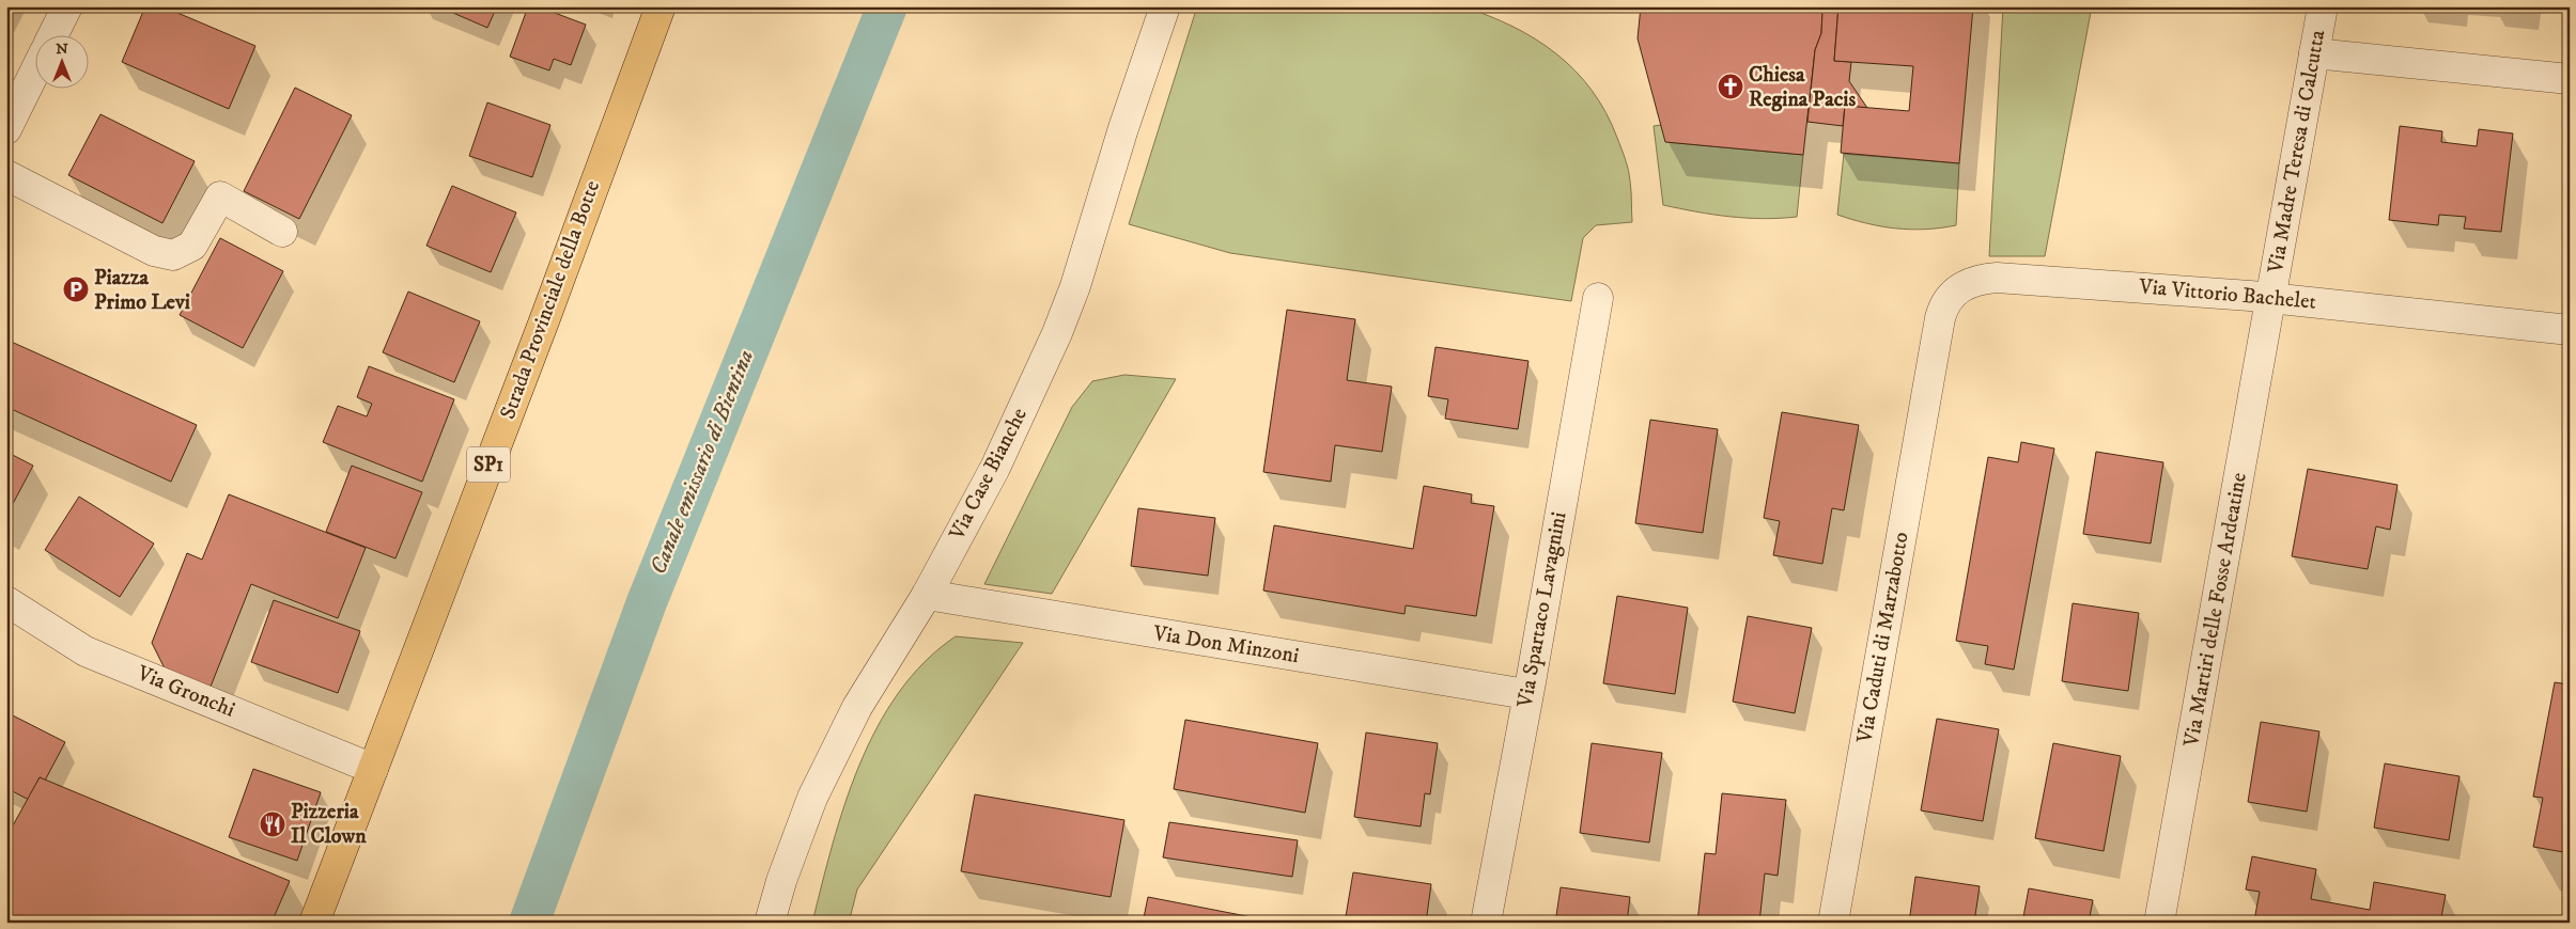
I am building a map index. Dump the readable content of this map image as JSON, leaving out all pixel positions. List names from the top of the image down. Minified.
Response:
{"streets":{"main road":["Strada Provinciale della Botte","SP1"],"street":["Via Madre Teresa di Calcutta","Via Vittorio Bachelet","Via Case Bianche","Via Spartaco Lavagnini","Via Martiri delle Fosse Ardeatine","Via Caduti di Marzabotto","Via Don Minzoni","Via Gronchi"]},"crossings":[["Via Madre Teresa di Calcutta","Via Vittorio Bachelet"],["Via Madre Teresa di Calcutta","Via Martiri delle Fosse Ardeatine"],["Via Vittorio Bachelet","Via Martiri delle Fosse Ardeatine"],["Via Vittorio Bachelet","Via Caduti di Marzabotto"],["Strada Provinciale della Botte","Via Gronchi"],["Via Case Bianche","Via Don Minzoni"],["Via Spartaco Lavagnini","Via Don Minzoni"]],"water":["Canale emissario di Bientina"],"places":{"church":["Chiesa Regina Pacis"],"parking":["Piazza Primo Levi"],"restaurant":["Pizzeria Il Clown"]},"north":"top"}
